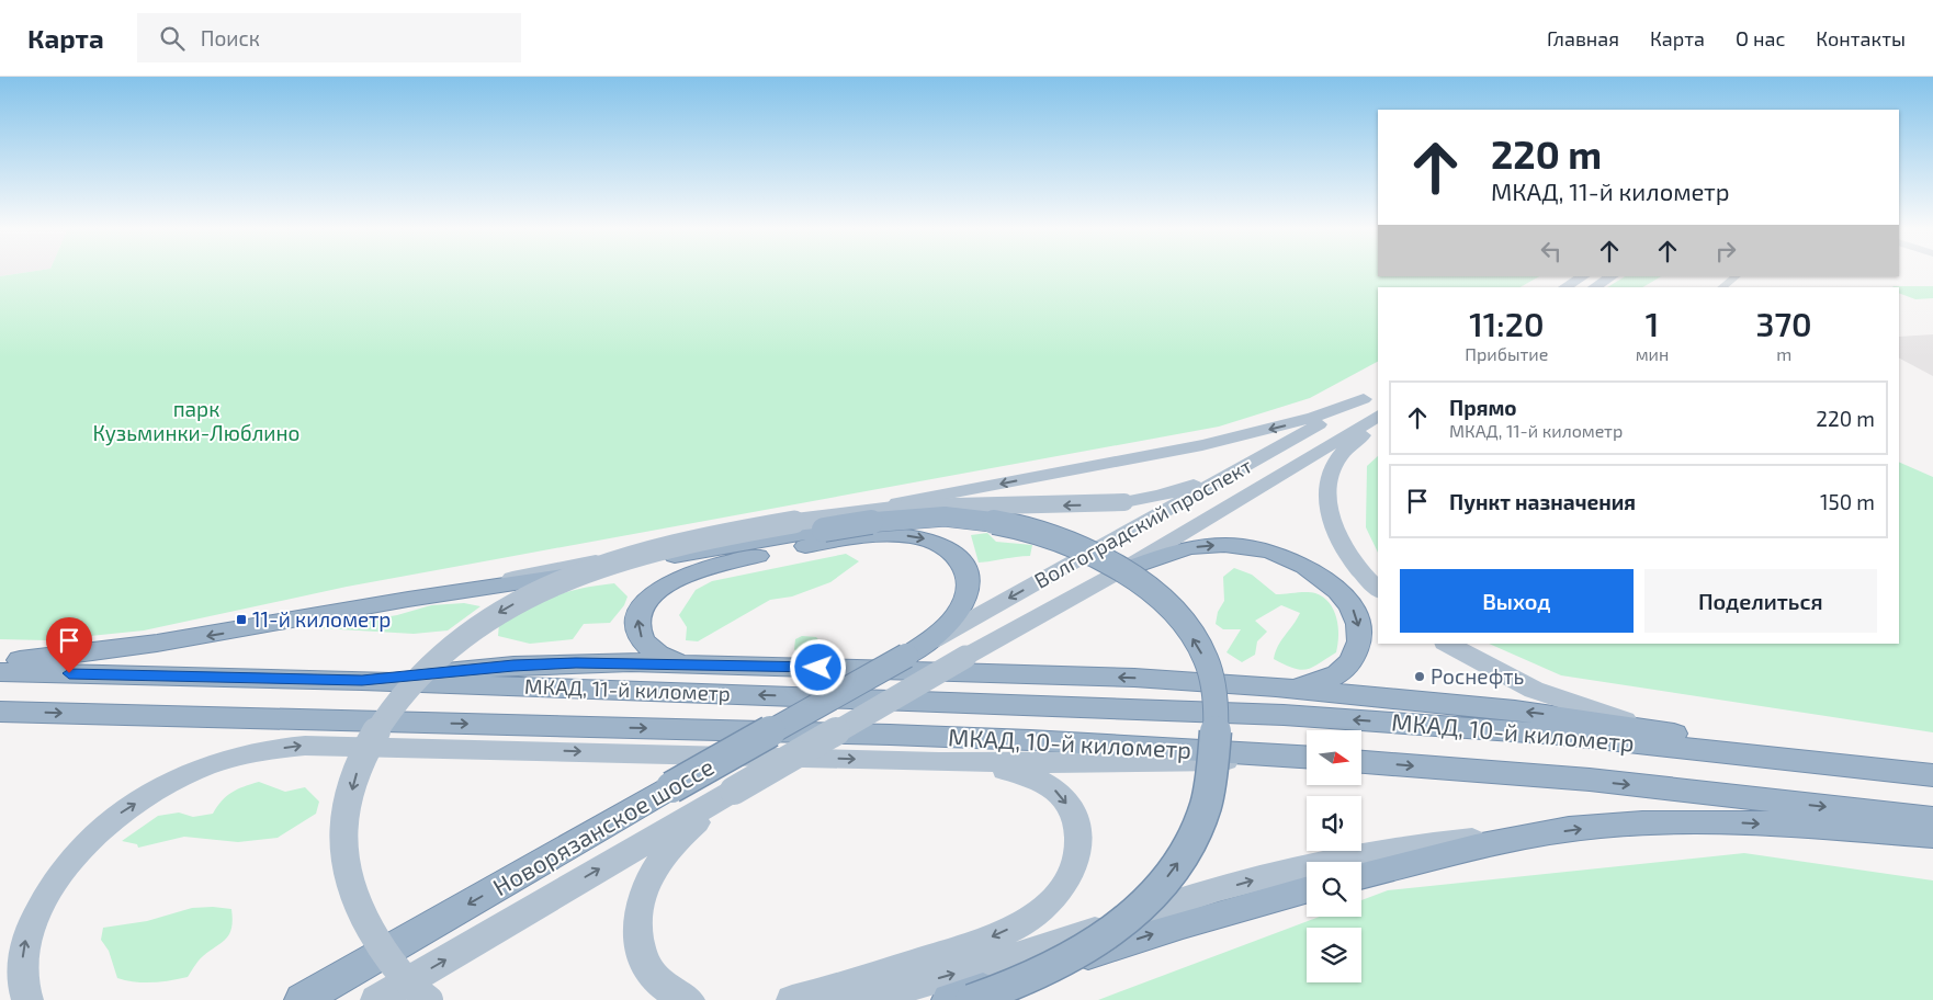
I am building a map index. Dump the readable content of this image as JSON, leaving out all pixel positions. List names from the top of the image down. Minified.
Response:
{"streets":{"highway":["МКАД, 11-й километр","МКАД, 10-й километр","Новорязанское шоссе"],"main road":["Волгоградский проспект"]},"crossings":[["Волгоградский проспект","Новорязанское шоссе"],["МКАД, 11-й километр","МКАД, 10-й километр"]],"parks":["парк Кузьминки-Люблино"],"places":{"transit":["11-й километр"],"other":["Роснефть"]},"north":"right","page":{"header":"Карта","search":"Поиск","nav":["Главная","Карта","О нас","Контакты"],"turn":["220 m","МКАД, 11-й километр"],"eta":["11:20","Прибытие","1","мин","370","m"],"list":[{"name":"Прямо","note":"МКАД, 11-й километр","value":"220 m"},{"name":"Пункт назначения","value":"150 m"}],"buttons":["Выход","Поделиться"]}}
